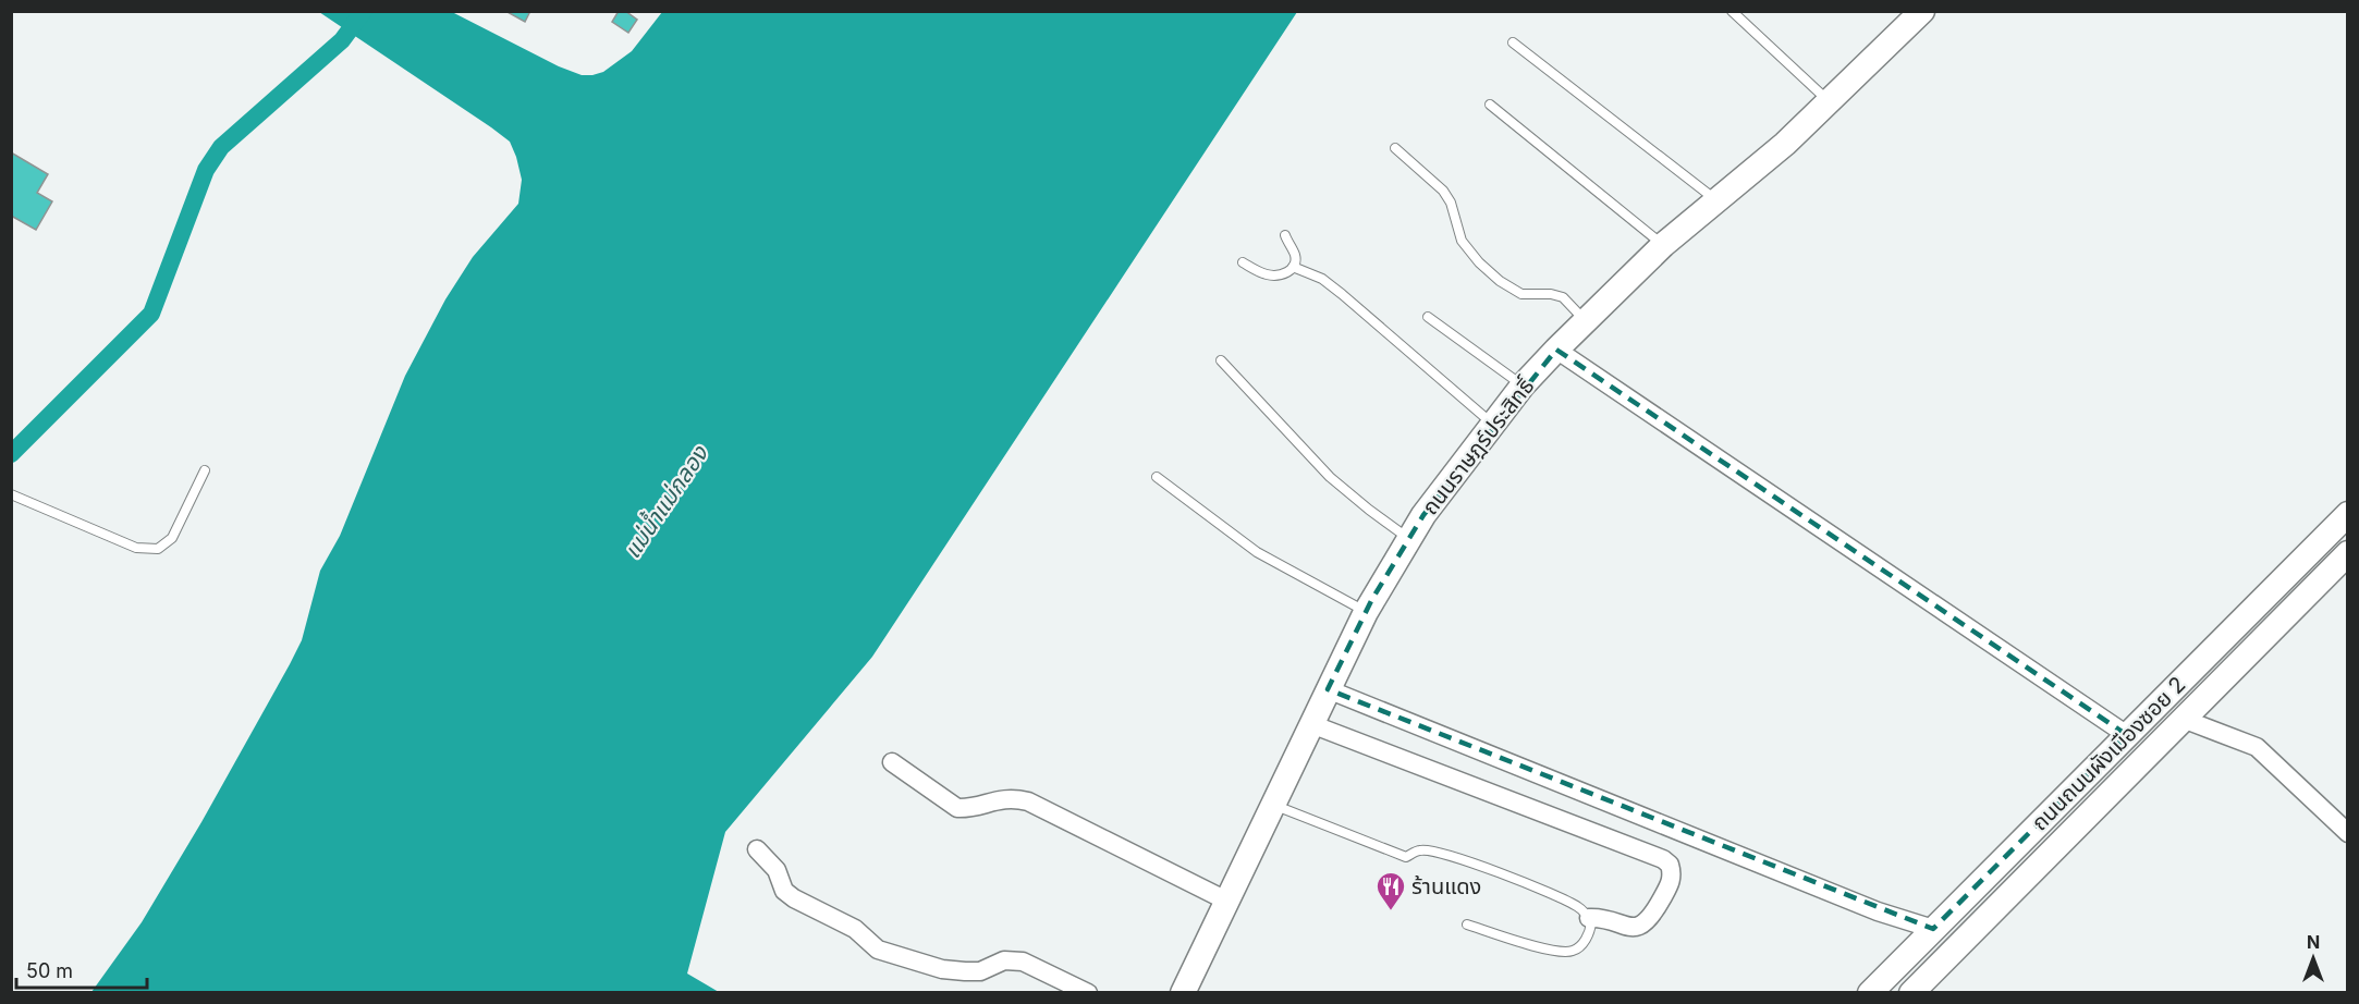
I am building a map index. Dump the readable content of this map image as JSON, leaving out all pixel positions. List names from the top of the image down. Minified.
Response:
{"streets":{"street":["ถนนราษฎร์ประสิทธิ์","ถนนถนนผังเมืองซอย 2"]},"water":["แม่น้ำแม่กลอง"],"places":{"restaurant":["ร้านแดง"]},"scale_bar":"50 m","north":"top"}
